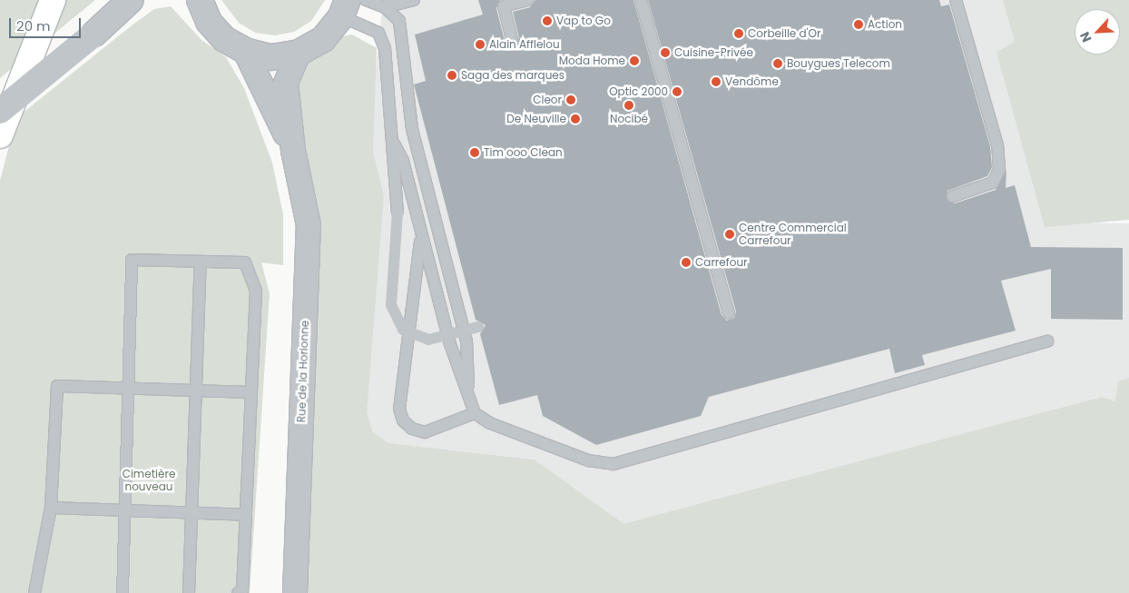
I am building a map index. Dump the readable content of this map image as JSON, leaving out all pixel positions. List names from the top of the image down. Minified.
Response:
{"streets":{"street":["Rue de la Horionne"]},"parks":["Cimetière nouveau"],"places":["Vap to Go","Action","Corbeille d'Or","Alain Afflelou","Cuisine-Privée","Moda Home","Bouygues Telecom","Saga des marques","Vendôme","Optic 2000","Cleor","Nocibé","De Neuville","Tim ooo Clean","Centre Commercial Carrefour","Carrefour"],"scale_bar":"20 m","north":"bottom left"}
